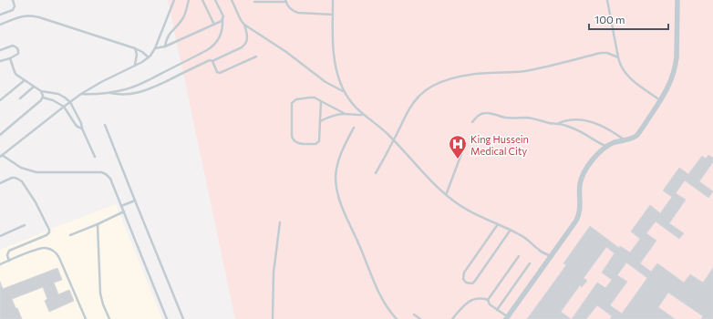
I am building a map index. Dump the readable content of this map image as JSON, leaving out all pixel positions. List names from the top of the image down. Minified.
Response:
{"places":{"hospital":["King Hussein Medical City"]},"scale_bar":"100 m"}
